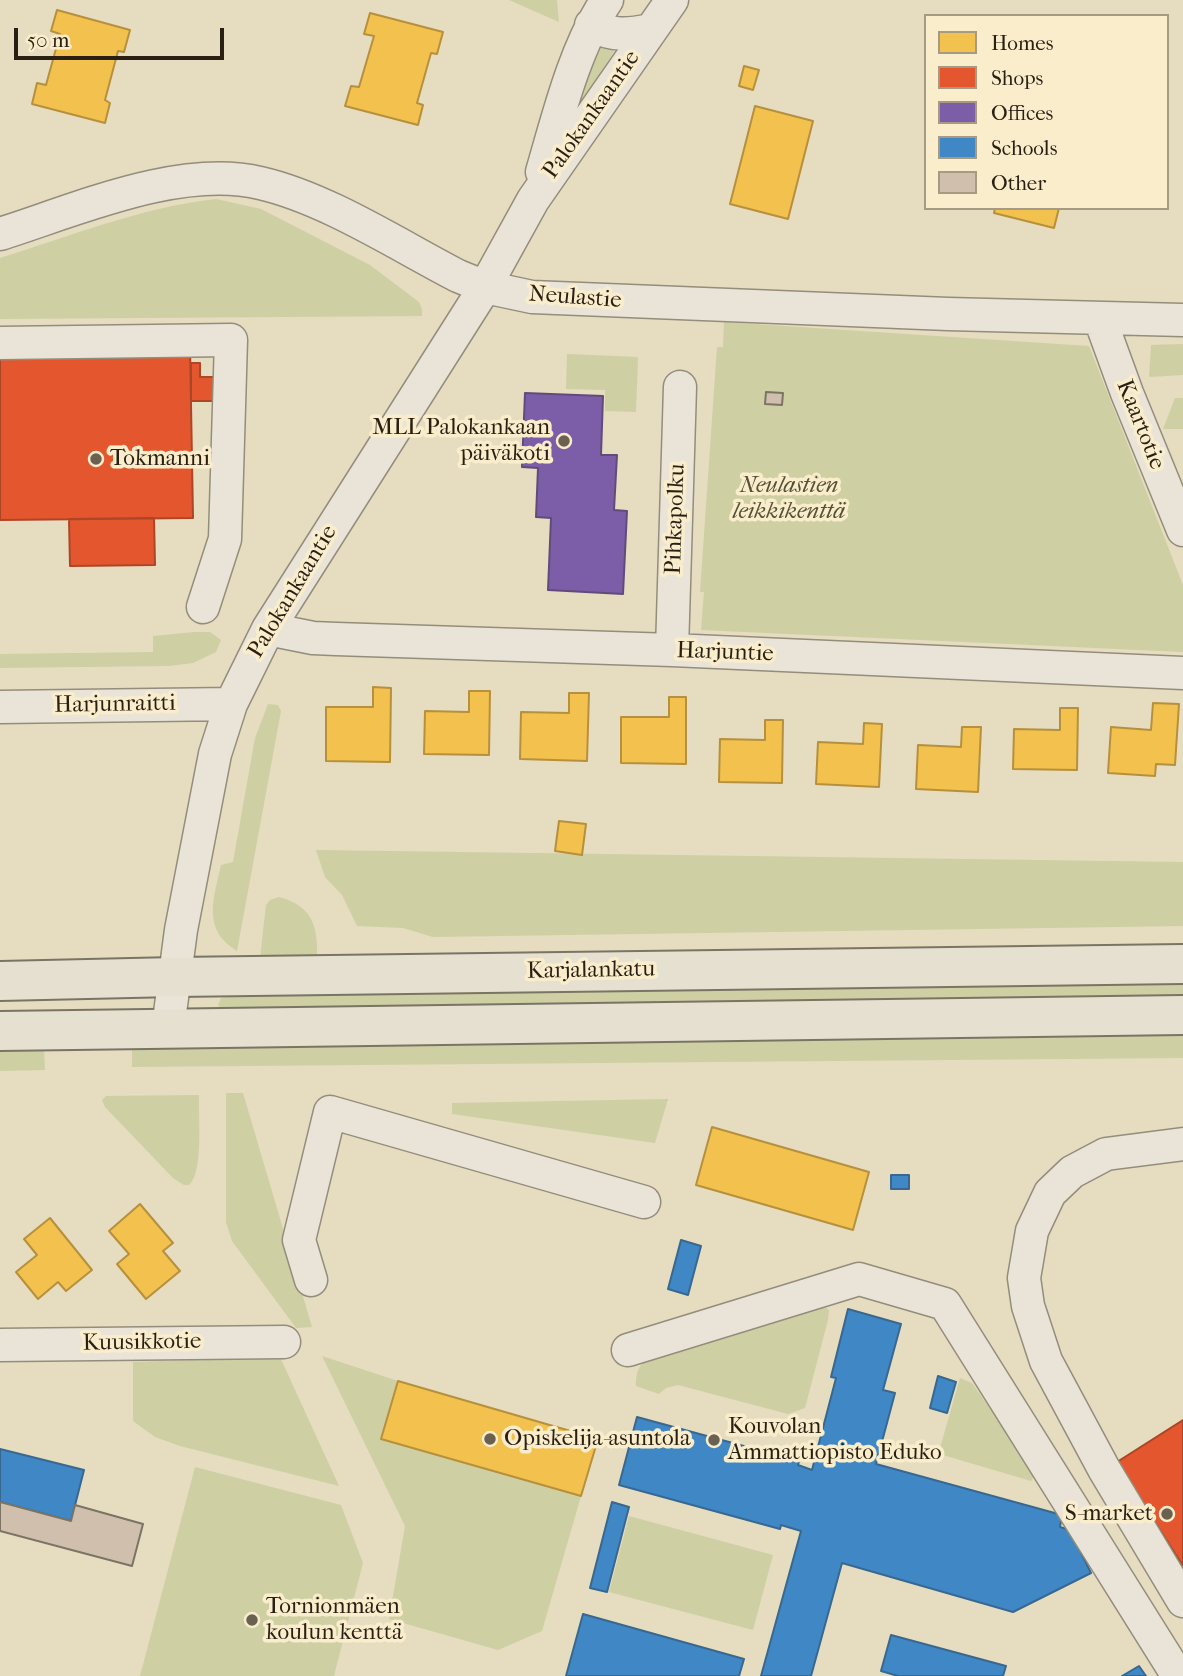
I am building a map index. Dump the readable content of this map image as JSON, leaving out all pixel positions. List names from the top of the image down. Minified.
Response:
{"streets":{"main road":["Karjalankatu"],"street":["Palokankaantie","Neulastie","Kaartotie","Pihkapolku","Harjuntie","Harjunraitti","Kuusikkotie"]},"crossings":[["Palokankaantie","Neulastie"],["Palokankaantie","Harjuntie"],["Palokankaantie","Harjunraitti"],["Palokankaantie","Karjalankatu"],["Neulastie","Kaartotie"],["Pihkapolku","Harjuntie"]],"parks":["Neulastien leikkikenttä"],"places":["MLL Palokankaan päiväkoti","Tokmanni","Opiskelija-asuntola","Kouvolan Ammattiopisto Eduko","S-market","Tornionmäen koulun kenttä"],"legend":["Homes","Shops","Offices","Schools","Other"],"scale_bar":"50 m"}
